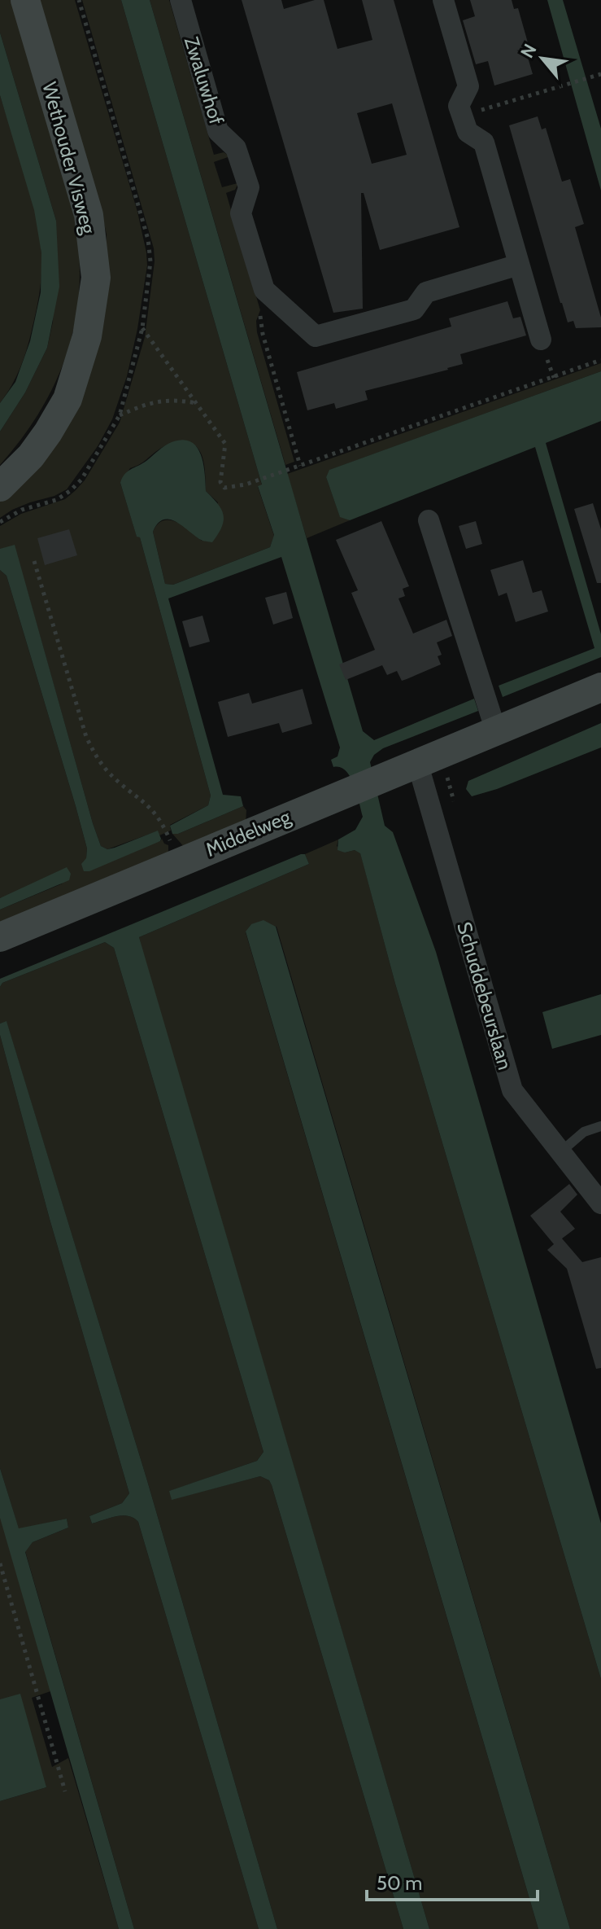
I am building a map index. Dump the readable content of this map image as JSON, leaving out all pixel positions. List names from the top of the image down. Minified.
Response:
{"streets":{"street":["Zwaluwhof","Wethouder Visweg","Middelweg","Schuddebeurslaan"]},"crossings":[["Middelweg","Schuddebeurslaan"]],"scale_bar":"50 m","north":"top left"}
